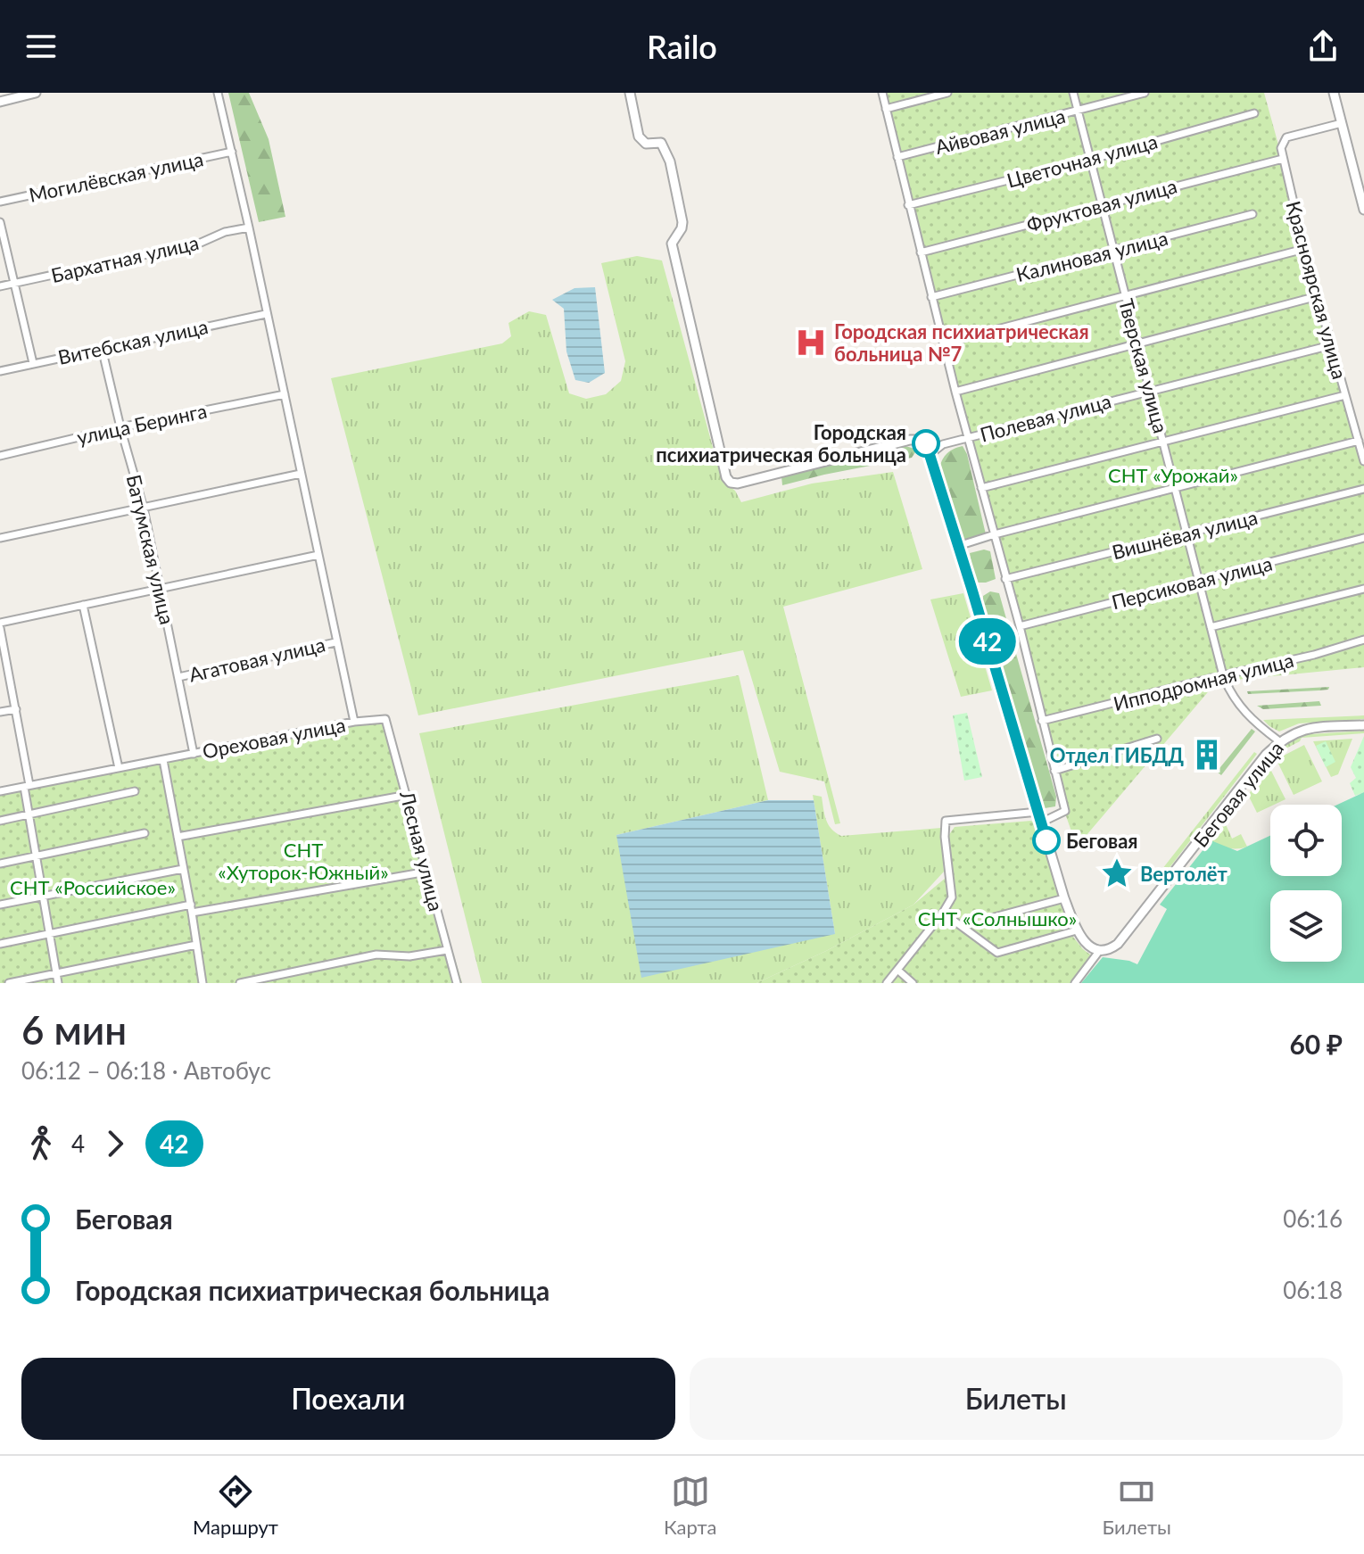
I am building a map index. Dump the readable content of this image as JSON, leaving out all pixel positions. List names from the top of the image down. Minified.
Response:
{"streets":{"street":["Айвовая улица","Цветочная улица","Могилёвская улица","Фруктовая улица","Калиновая улица","Бархатная улица","Красноярская улица","Витебская улица","Тверская улица","Полевая улица","улица Беринга","Вишнёвая улица","Батумская улица","Персиковая улица","Агатовая улица","Ипподромная улица","Ореховая улица","Беговая улица","Лесная улица"]},"crossings":[["Айвовая улица","Тверская улица"],["Цветочная улица","Тверская улица"],["Фруктовая улица","Красноярская улица"],["Фруктовая улица","Тверская улица"],["Калиновая улица","Тверская улица"],["Красноярская улица","Полевая улица"],["Витебская улица","Батумская улица"],["Тверская улица","Полевая улица"],["Тверская улица","Вишнёвая улица"],["Тверская улица","Персиковая улица"],["Тверская улица","Ипподромная улица"],["Тверская улица","Беговая улица"],["улица Беринга","Батумская улица"],["Батумская улица","Агатовая улица"],["Батумская улица","Ореховая улица"],["Ореховая улица","Лесная улица"]],"parks":["СНТ «Урожай»","СНТ «Хуторок-Южный»","СНТ «Российское»","СНТ «Солнышко»"],"places":{"hospital":["Городская психиатрическая больница №7"],"other":["Городская психиатрическая больница","Беговая"],"building":["Отдел ГИБДД"],"place":["Вертолёт"]},"lines":["bus line 42"],"page":{"header":"Railo","on_map":"42","heading":["6 мин","06:12 – 06:18 · Автобус","60 ₽"],"legs":["4","42"],"list":[{"name":"Беговая","value":"06:16"},{"name":"Городская психиатрическая больница","value":"06:18"}],"buttons":["Поехали","Билеты"],"tabs":["Маршрут","Карта","Билеты"]}}
